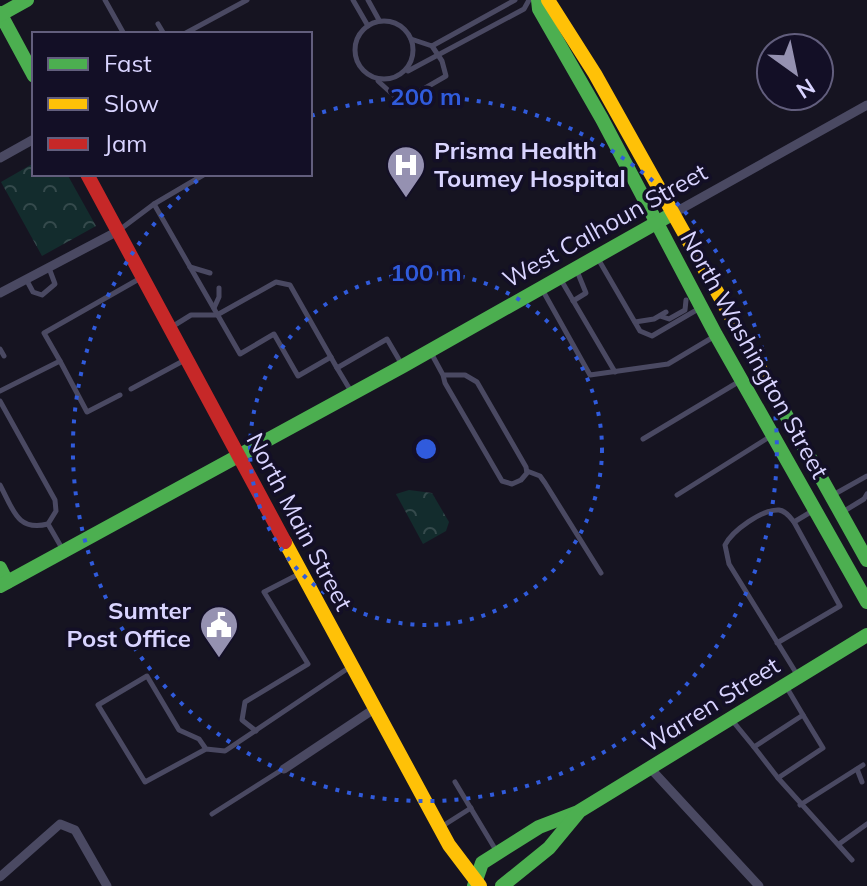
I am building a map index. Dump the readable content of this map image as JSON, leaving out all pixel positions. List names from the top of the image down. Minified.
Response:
{"streets":{"main road":["West Calhoun Street","North Washington Street","North Main Street","Warren Street"]},"crossings":[["West Calhoun Street","North Washington Street"],["West Calhoun Street","North Main Street"],["North Main Street","Warren Street"]],"places":{"hospital":["Prisma Health Toumey Hospital"],"public building":["Sumter Post Office"]},"legend":["Fast","Slow","Jam"],"north":"bottom right","rings":["200 m","100 m"]}
